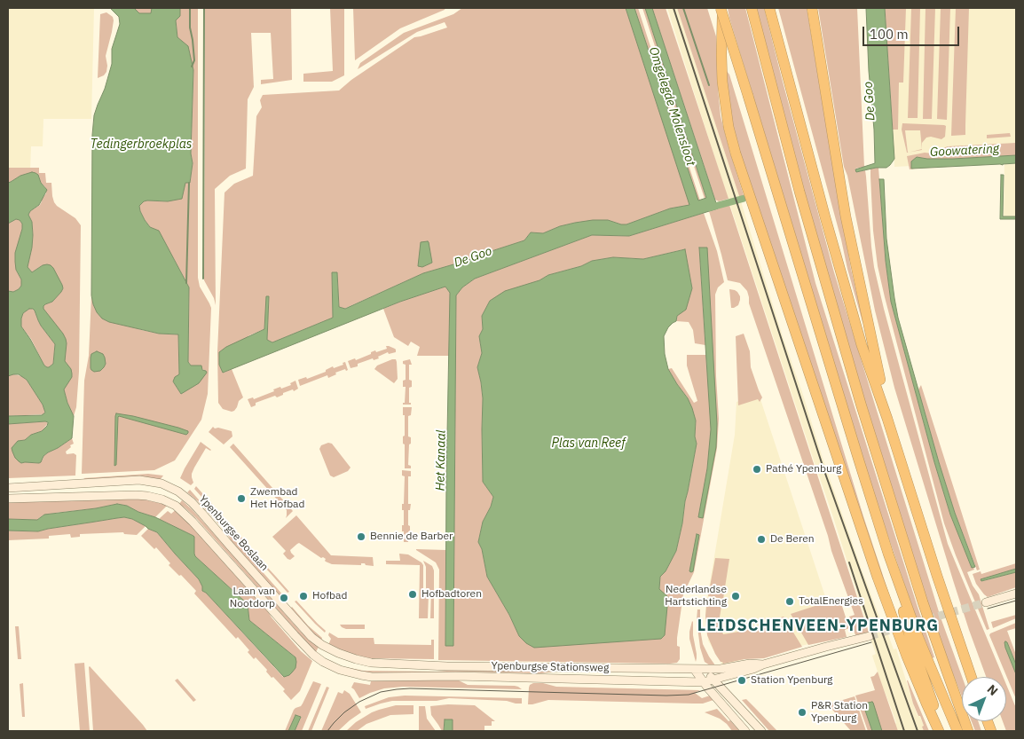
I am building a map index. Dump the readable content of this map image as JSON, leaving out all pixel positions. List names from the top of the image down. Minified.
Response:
{"streets":{"main road":["Ypenburgse Boslaan","Ypenburgse Stationsweg"]},"crossings":[["Ypenburgse Boslaan","Ypenburgse Stationsweg"]],"districts":["LEIDSCHENVEEN-YPENBURG"],"water":["De Goo","Omgelegde Molensloot","Tedingerbroekplas","Goowatering","Plas van Reef","Het Kanaal"],"places":["Pathé Ypenburg","Zwembad Het Hofbad","Bennie de Barber","De Beren","Hofbadtoren","Hofbad","Nederlandse Hartstichting","Laan van Nootdorp","TotalEnergies","Station Ypenburg","P&R Station Ypenburg"],"scale_bar":"100 m","north":"top right"}
